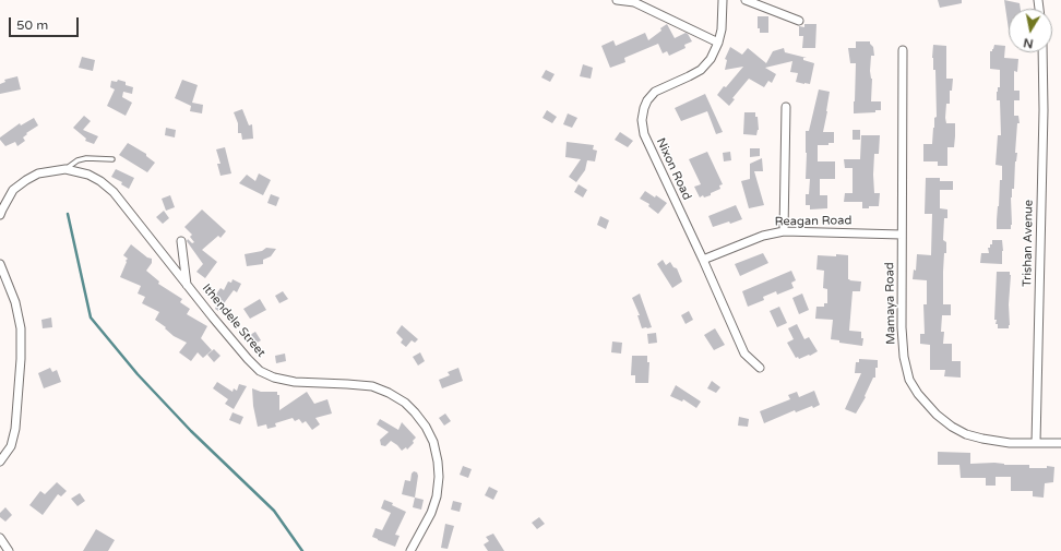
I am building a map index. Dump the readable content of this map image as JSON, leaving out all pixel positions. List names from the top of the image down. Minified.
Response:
{"streets":{"street":["Nixon Road","Reagan Road","Trishan Avenue","Mamaya Road","Ithendele Street"]},"crossings":[["Nixon Road","Reagan Road"],["Reagan Road","Mamaya Road"],["Trishan Avenue","Mamaya Road"]],"scale_bar":"50 m","north":"bottom"}
